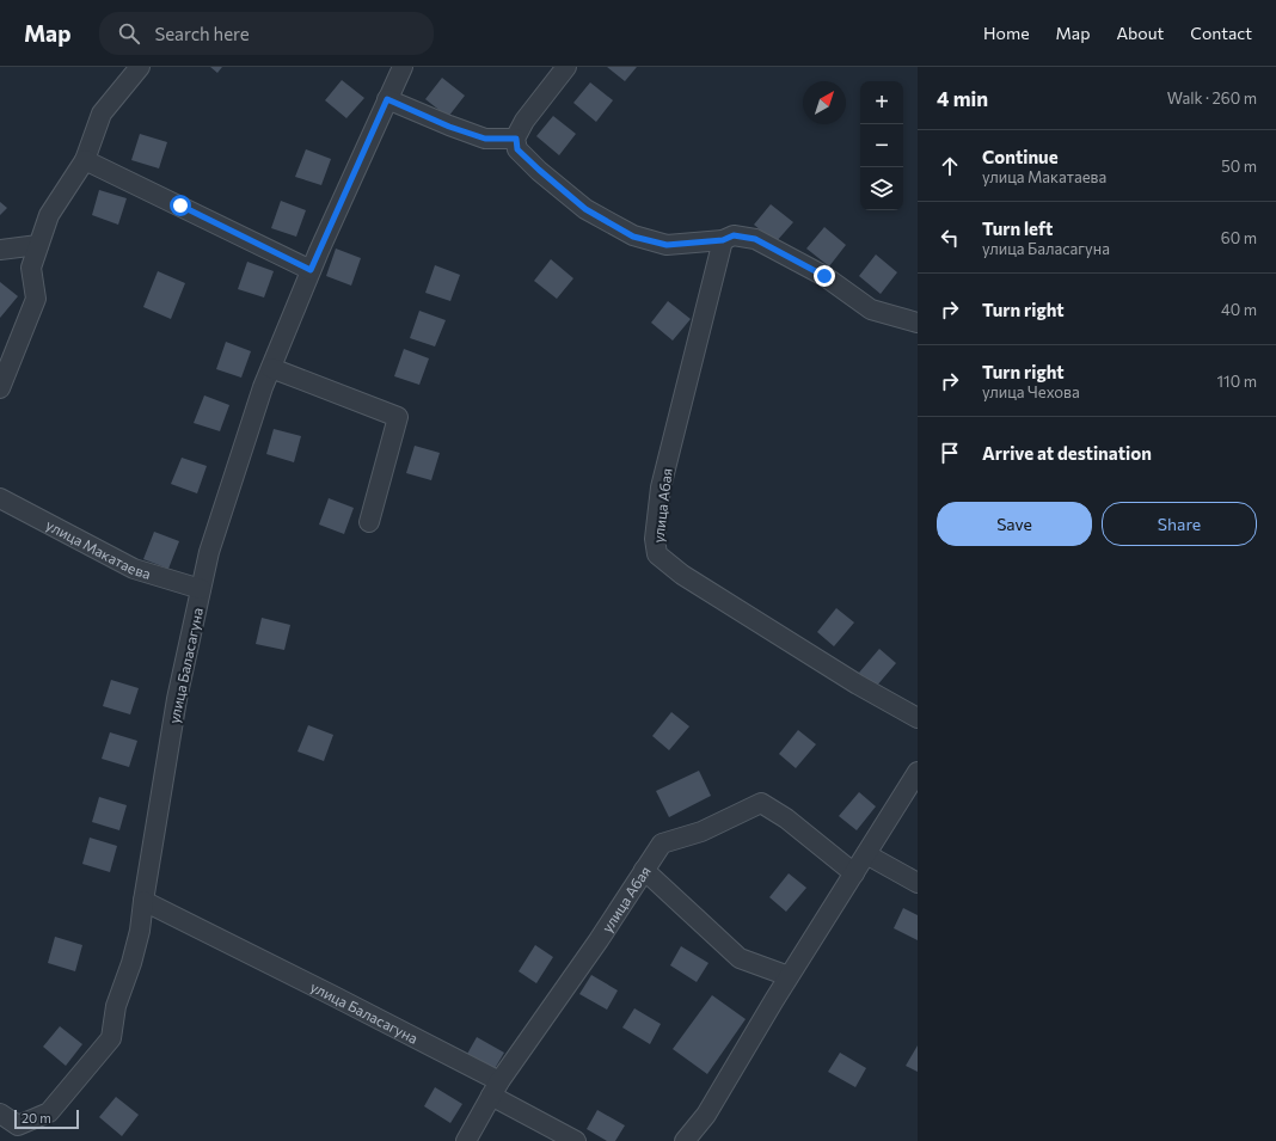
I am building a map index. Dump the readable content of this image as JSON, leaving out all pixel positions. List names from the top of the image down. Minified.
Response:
{"streets":{"street":["улица Абая","улица Макатаева","улица Баласагуна"]},"crossings":[["улица Абая","улица Баласагуна"],["улица Макатаева","улица Баласагуна"]],"scale_bar":"20 m","north":"top right","page":{"header":"Map","search":"Search here","nav":["Home","Map","About","Contact"],"heading":["4 min","Walk · 260 m"],"map_buttons":["+","−"],"list":[["Continue","улица Макатаева","50 m"],["Turn left","улица Баласагуна","60 m"],["Turn right","40 m"],["Turn right","улица Чехова","110 m"],"Arrive at destination"],"buttons":["Save","Share"],"scale":"20 m"}}
